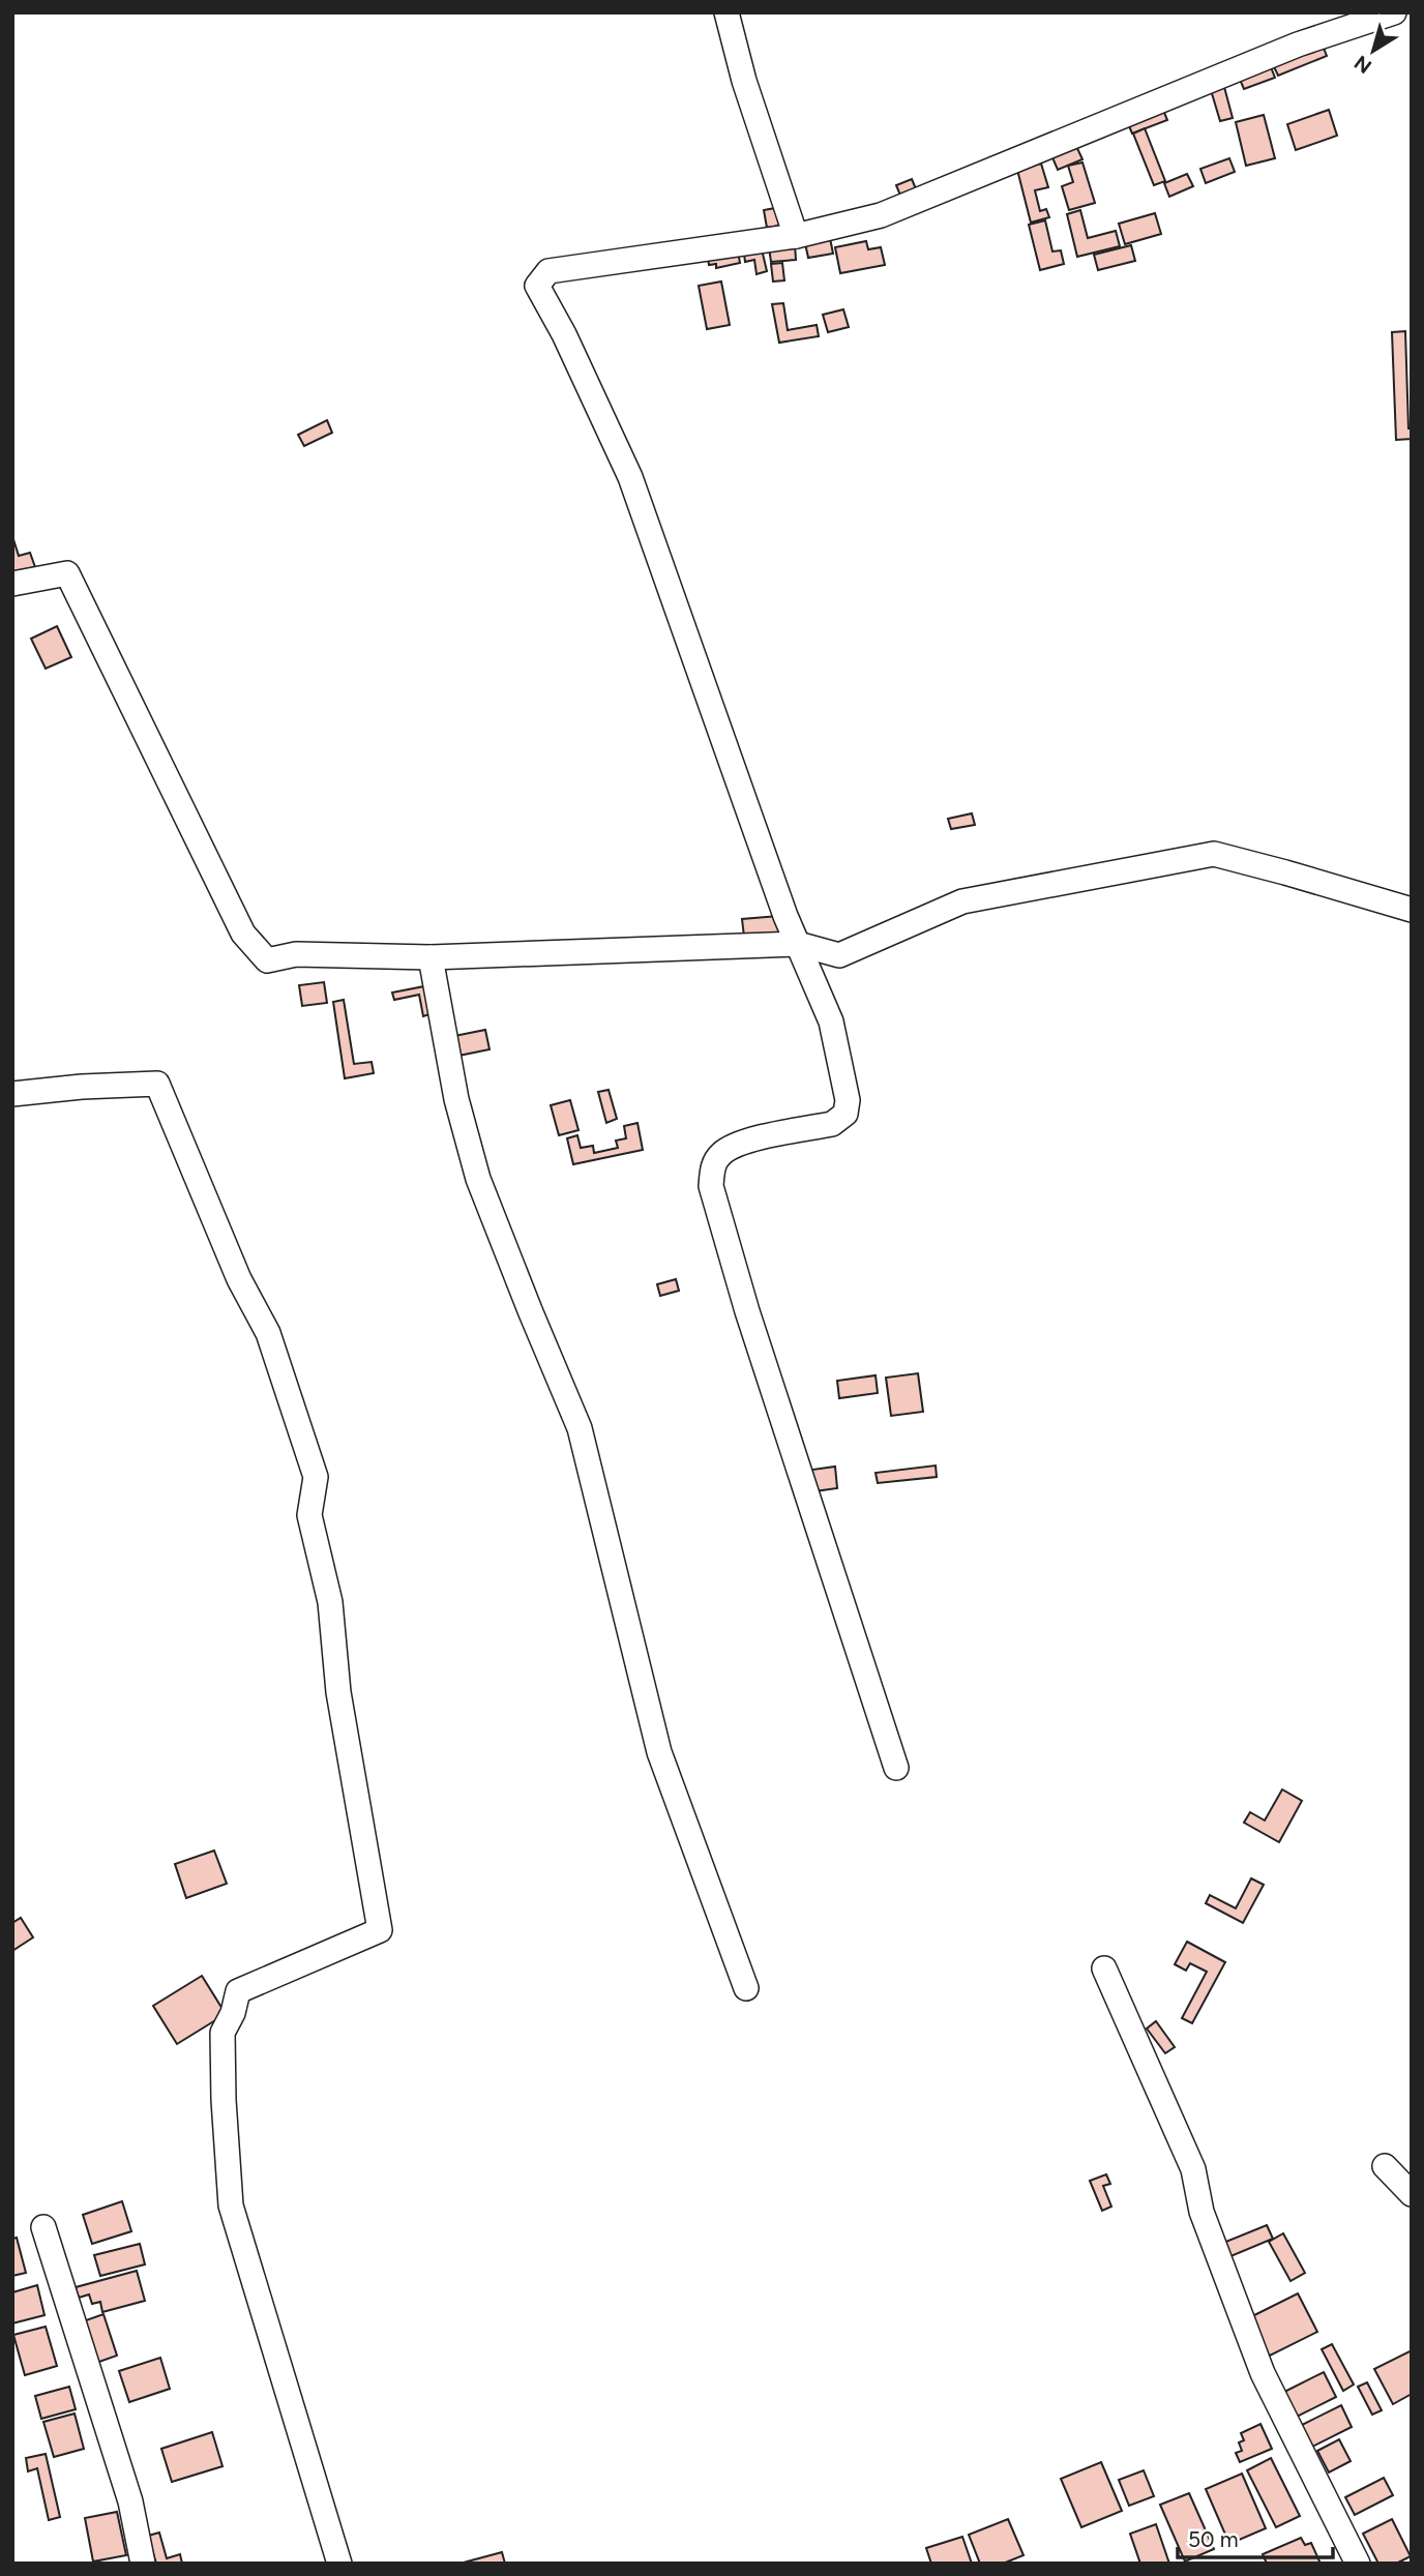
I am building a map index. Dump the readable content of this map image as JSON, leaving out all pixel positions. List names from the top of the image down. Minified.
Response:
{"scale_bar":"50 m","north":"bottom left"}
